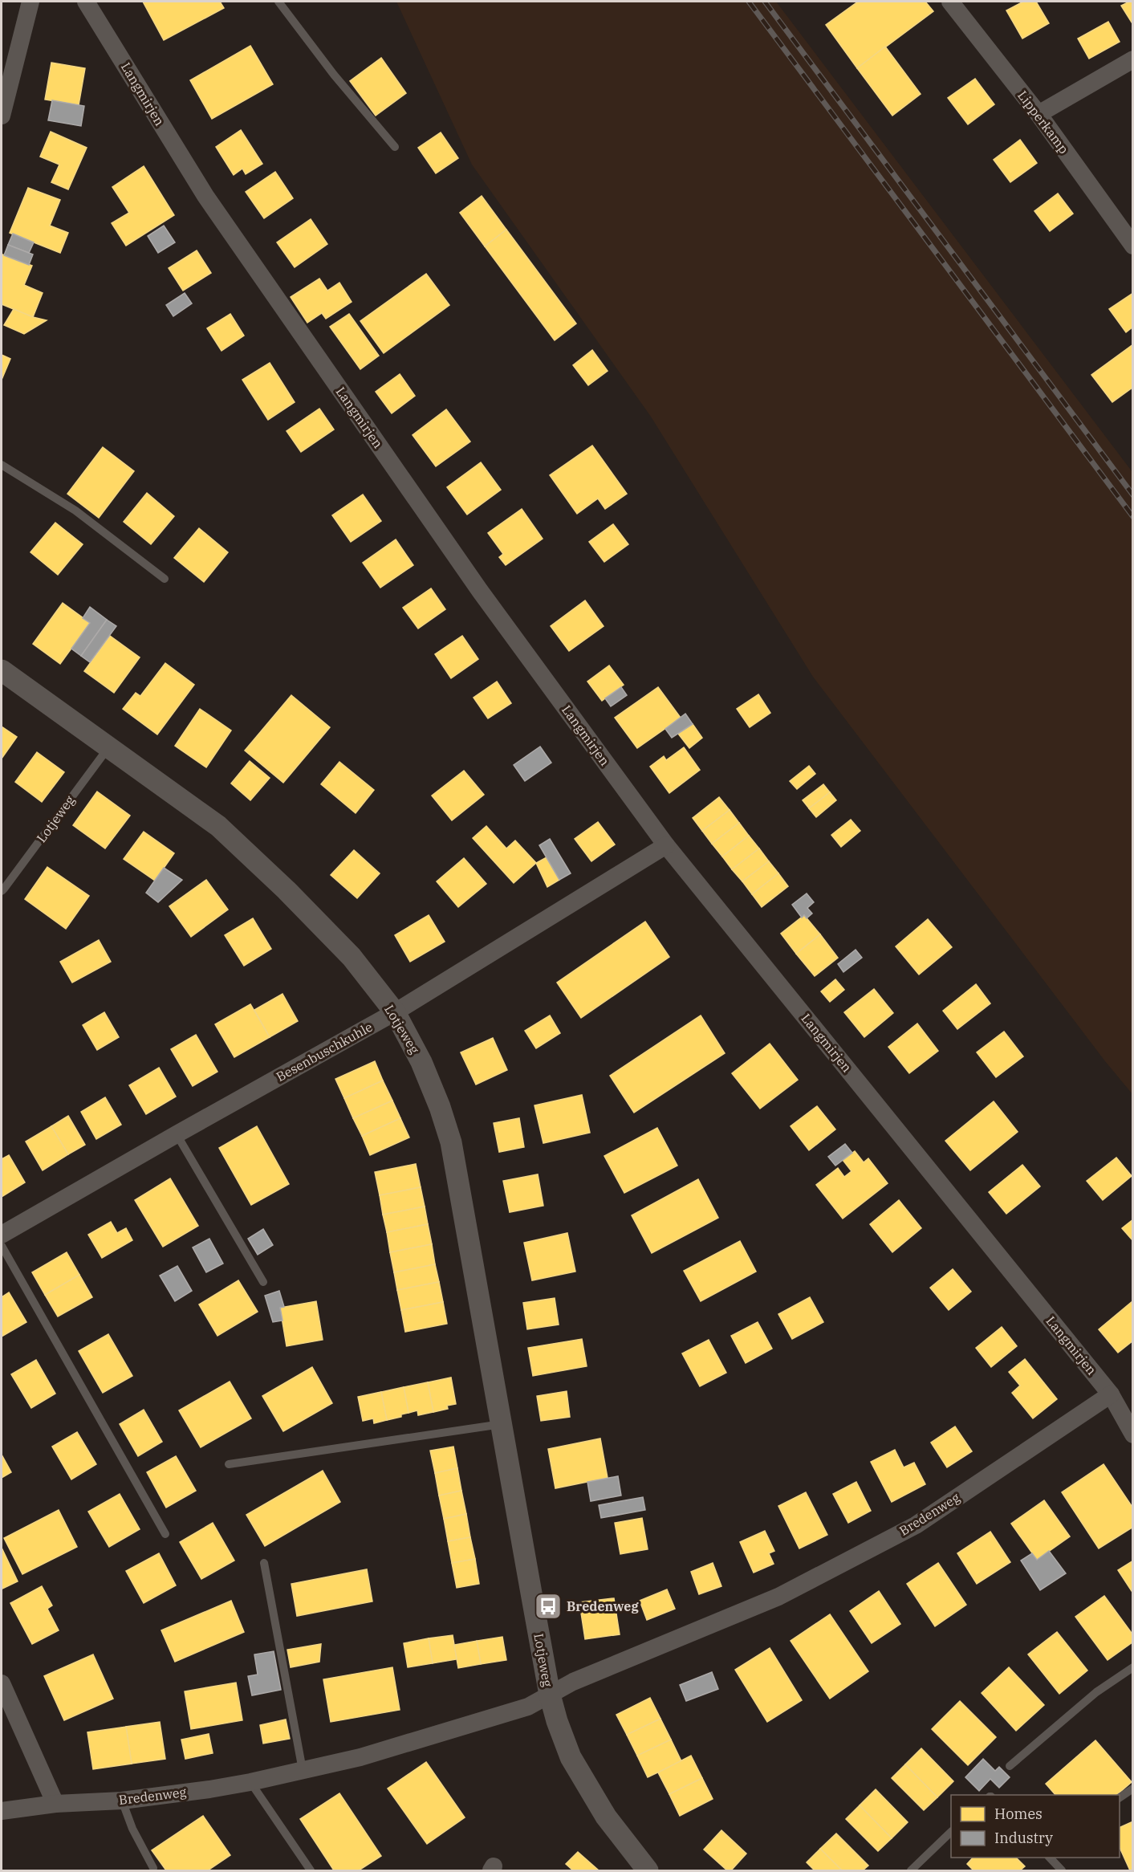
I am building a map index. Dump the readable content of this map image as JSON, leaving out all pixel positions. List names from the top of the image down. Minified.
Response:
{"streets":{"street":["Langmirjen","Lipperkamp","Lotjeweg","Besenbuschkuhle","Bredenweg"]},"crossings":[["Langmirjen","Besenbuschkuhle"],["Langmirjen","Bredenweg"],["Lotjeweg","Besenbuschkuhle"],["Lotjeweg","Bredenweg"]],"places":{"bus stop":["Bredenweg"]},"legend":["Homes","Industry"]}
